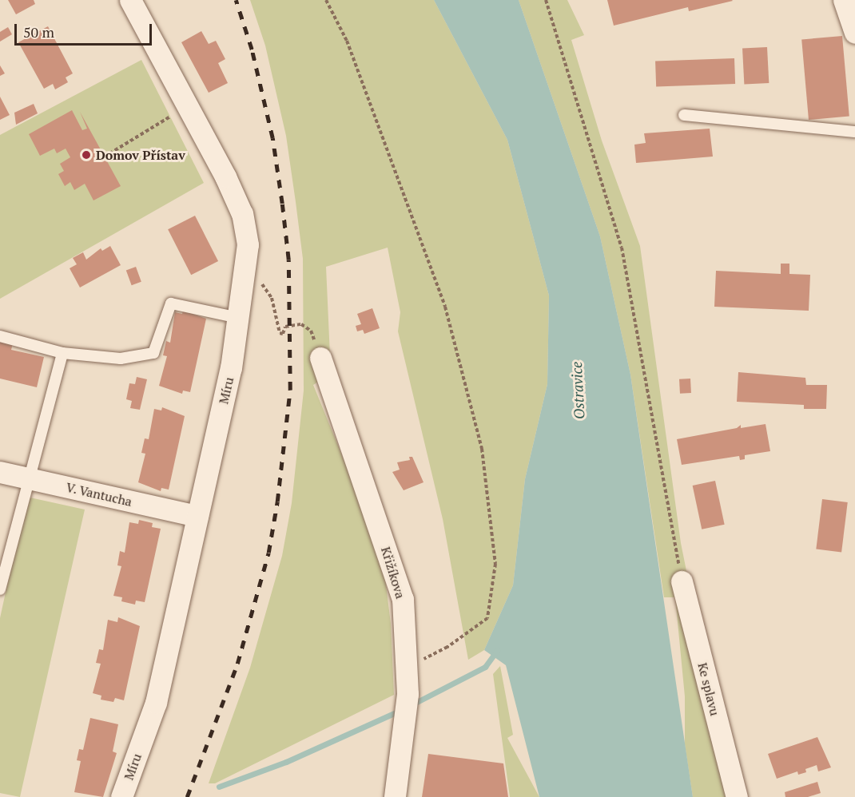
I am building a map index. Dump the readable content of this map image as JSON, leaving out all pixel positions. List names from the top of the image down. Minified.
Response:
{"streets":{"street":["Míru","V. Vantucha","Křižíkova","Ke splavu"]},"crossings":[["Míru","V. Vantucha"]],"water":["Ostravice"],"places":["Domov Přístav"],"scale_bar":"50 m"}
